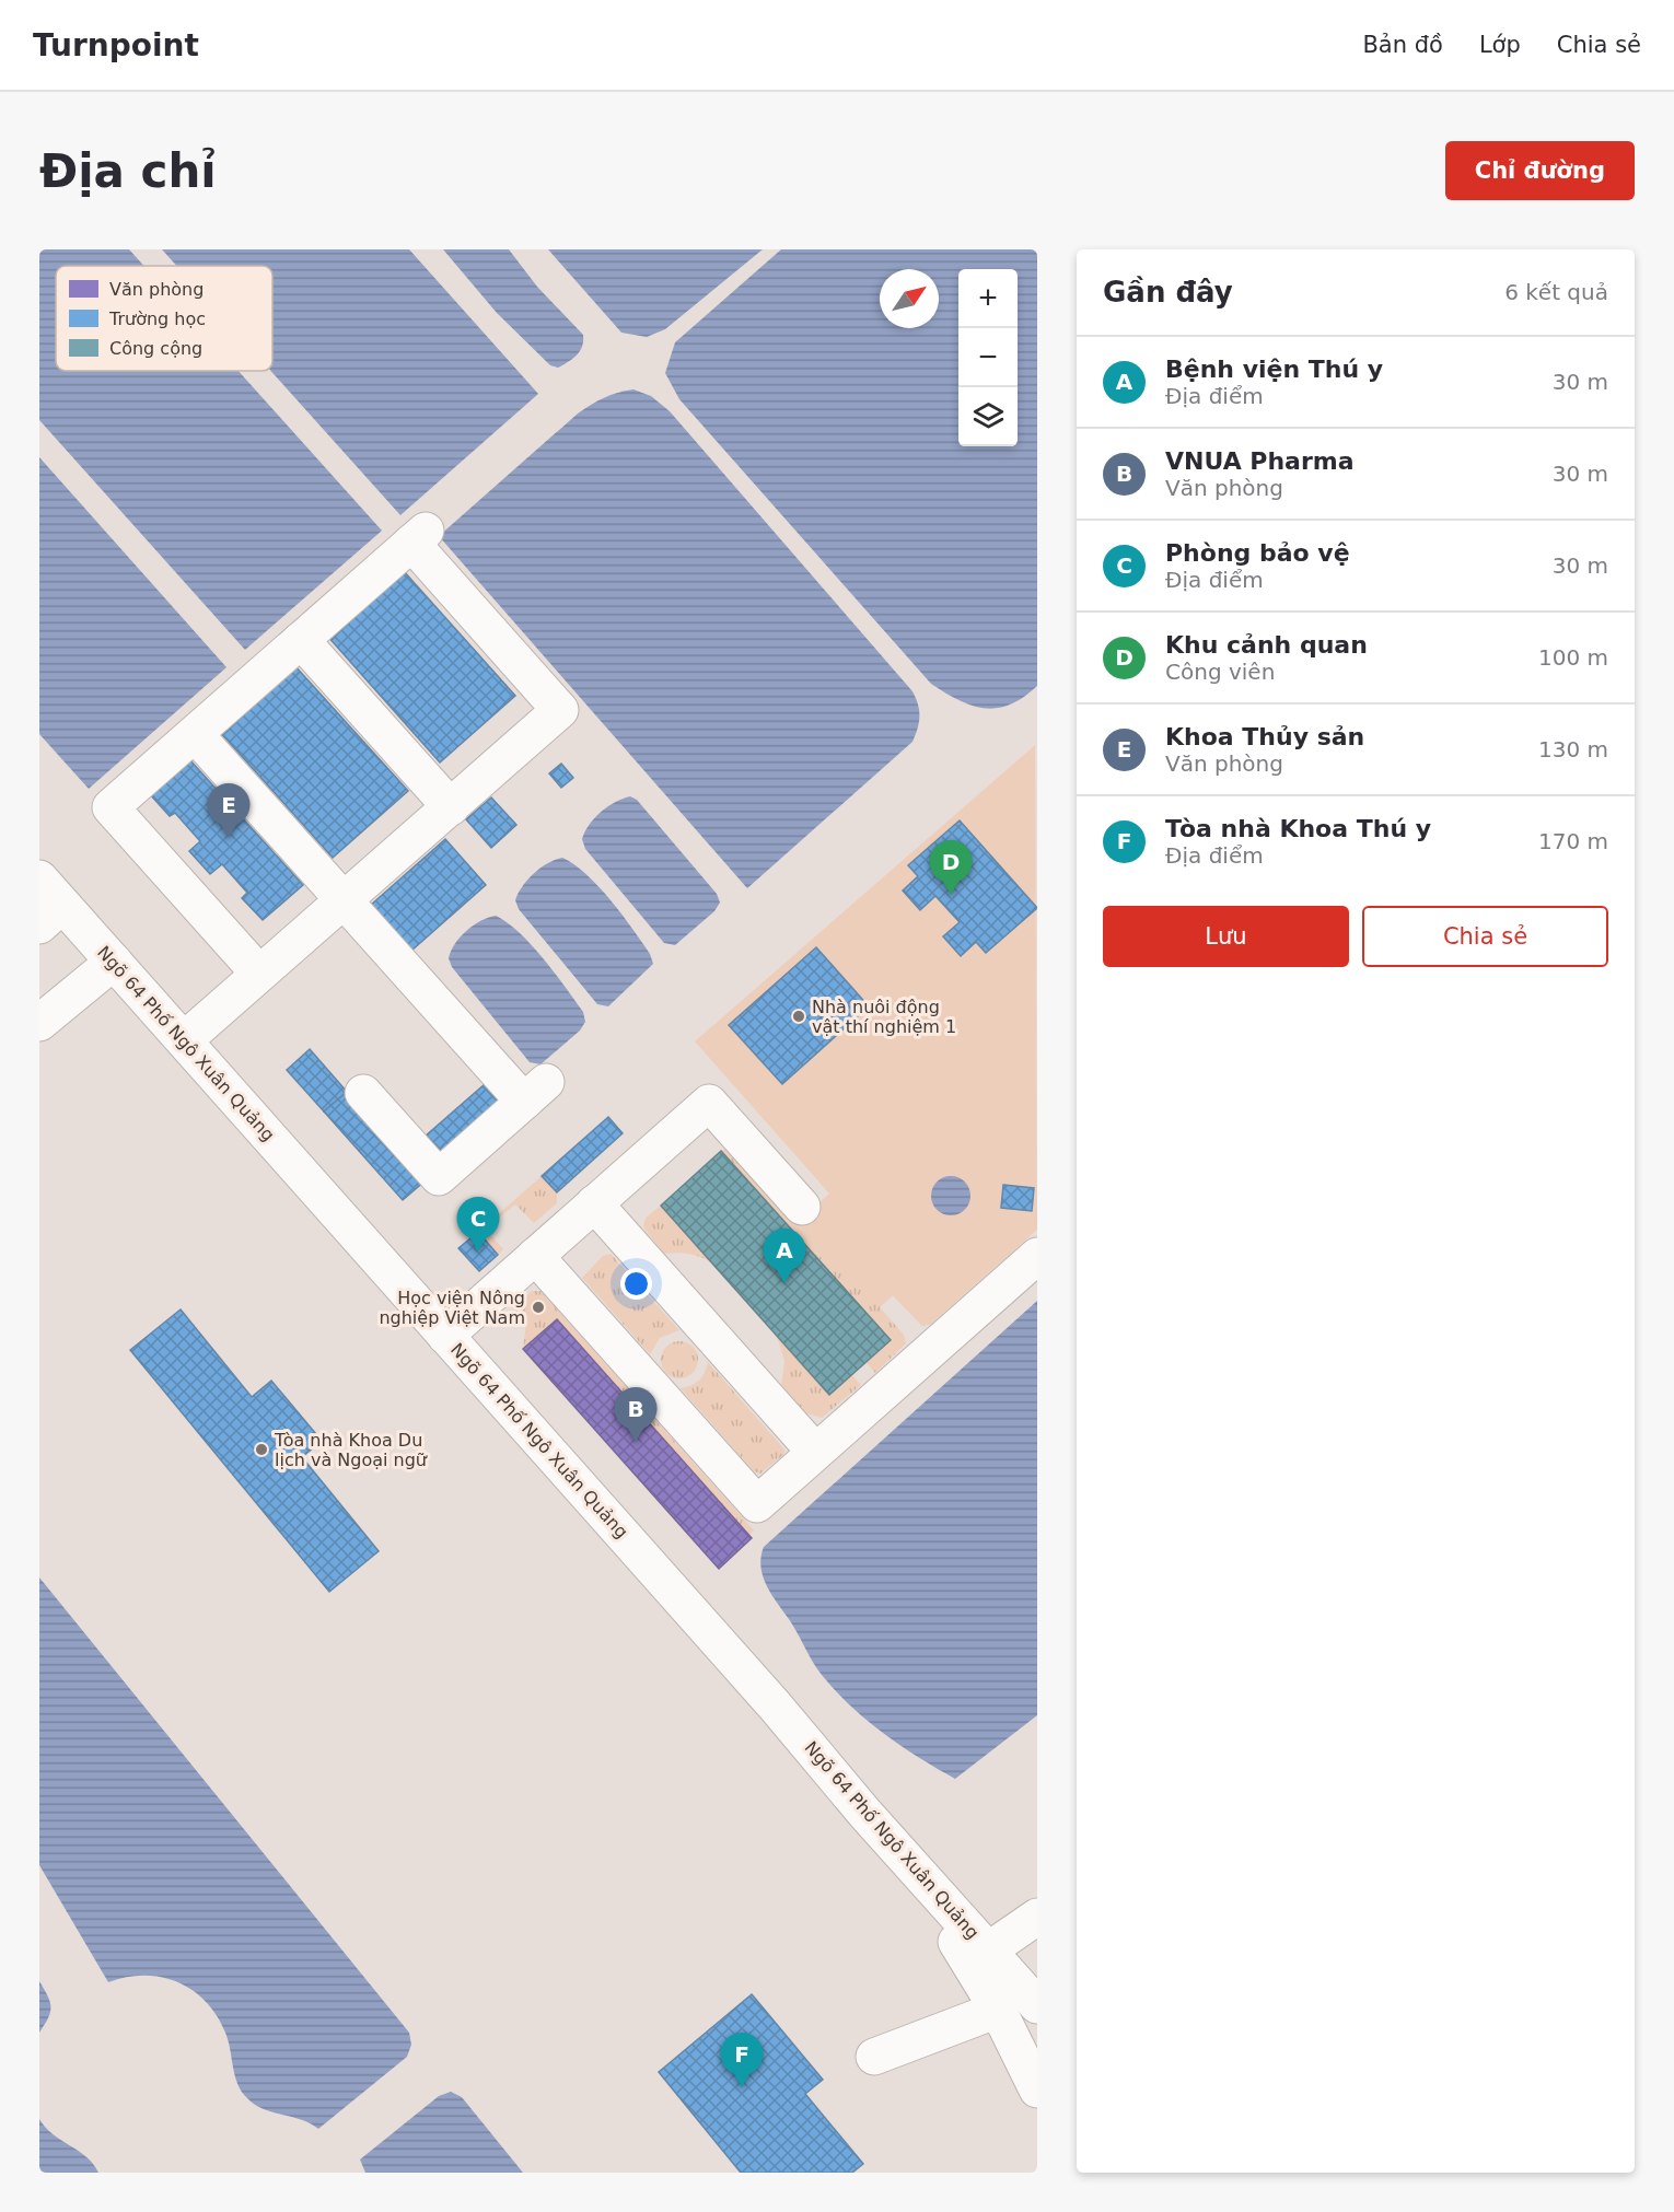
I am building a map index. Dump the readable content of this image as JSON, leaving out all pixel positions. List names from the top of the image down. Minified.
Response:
{"streets":{"street":["Ngõ 64 Phố Ngô Xuân Quảng"]},"places":["Nhà nuôi động vật thí nghiệm 1","Học viện Nông nghiệp Việt Nam","Tòa nhà Khoa Du lịch và Ngoại ngữ"],"legend":["Văn phòng","Trường học","Công cộng"],"north":"top right","page":{"header":"Turnpoint","nav":["Bản đồ","Lớp","Chia sẻ"],"buttons":["Chỉ đường",["Lưu","Chia sẻ"]],"title":"Địa chỉ","heading":["Gần đây","6 kết quả"],"map_buttons":["+","−"],"list":[{"mark":"A","name":"Bệnh viện Thú y","note":"Địa điểm","value":"30 m"},{"mark":"B","name":"VNUA Pharma","note":"Văn phòng","value":"30 m"},{"mark":"C","name":"Phòng bảo vệ","note":"Địa điểm","value":"30 m"},{"mark":"D","name":"Khu cảnh quan","note":"Công viên","value":"100 m"},{"mark":"E","name":"Khoa Thủy sản","note":"Văn phòng","value":"130 m"},{"mark":"F","name":"Tòa nhà Khoa Thú y","note":"Địa điểm","value":"170 m"}],"pins":["E","D","C","A","B","F"]}}
